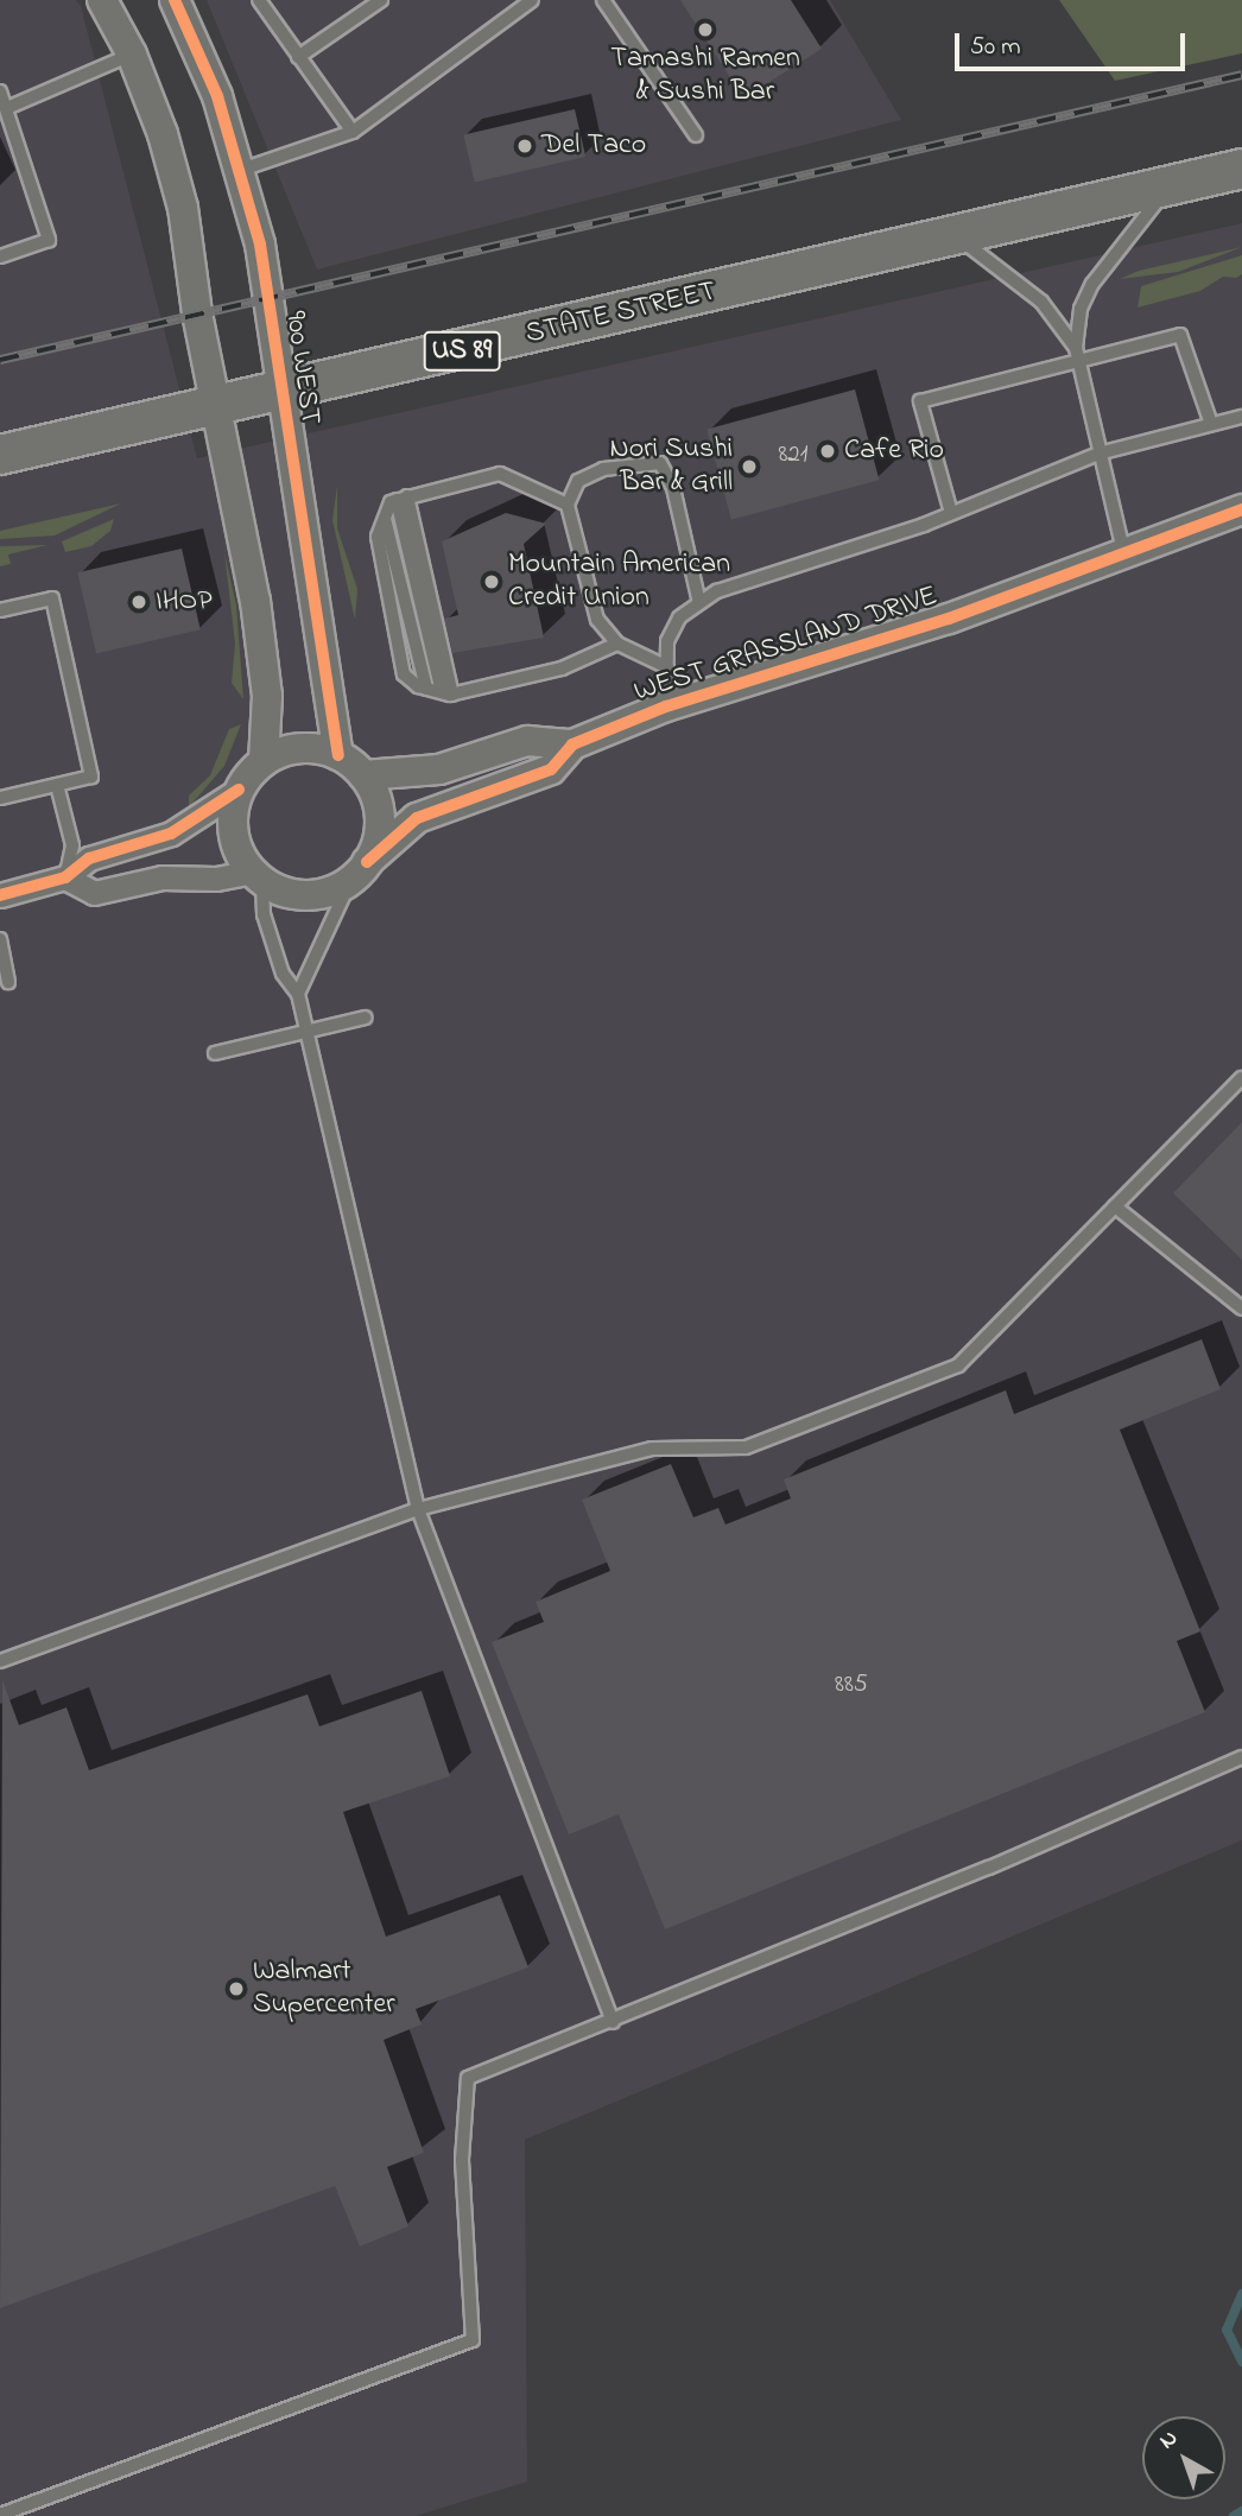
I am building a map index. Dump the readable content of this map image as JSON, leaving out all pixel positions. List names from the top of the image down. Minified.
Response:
{"streets":{"main road":["STATE STREET","US 89"],"street":["900 WEST","WEST GRASSLAND DRIVE"]},"crossings":[["STATE STREET","900 WEST"],["900 WEST","WEST GRASSLAND DRIVE"]],"places":["Tamashi Ramen & Sushi Bar","Del Taco","Cafe Rio","Nori Sushi Bar & Grill","Mountain American Credit Union","IHOP","Walmart Supercenter"],"house_numbers":["821","885"],"scale_bar":"50 m","north":"top left"}
